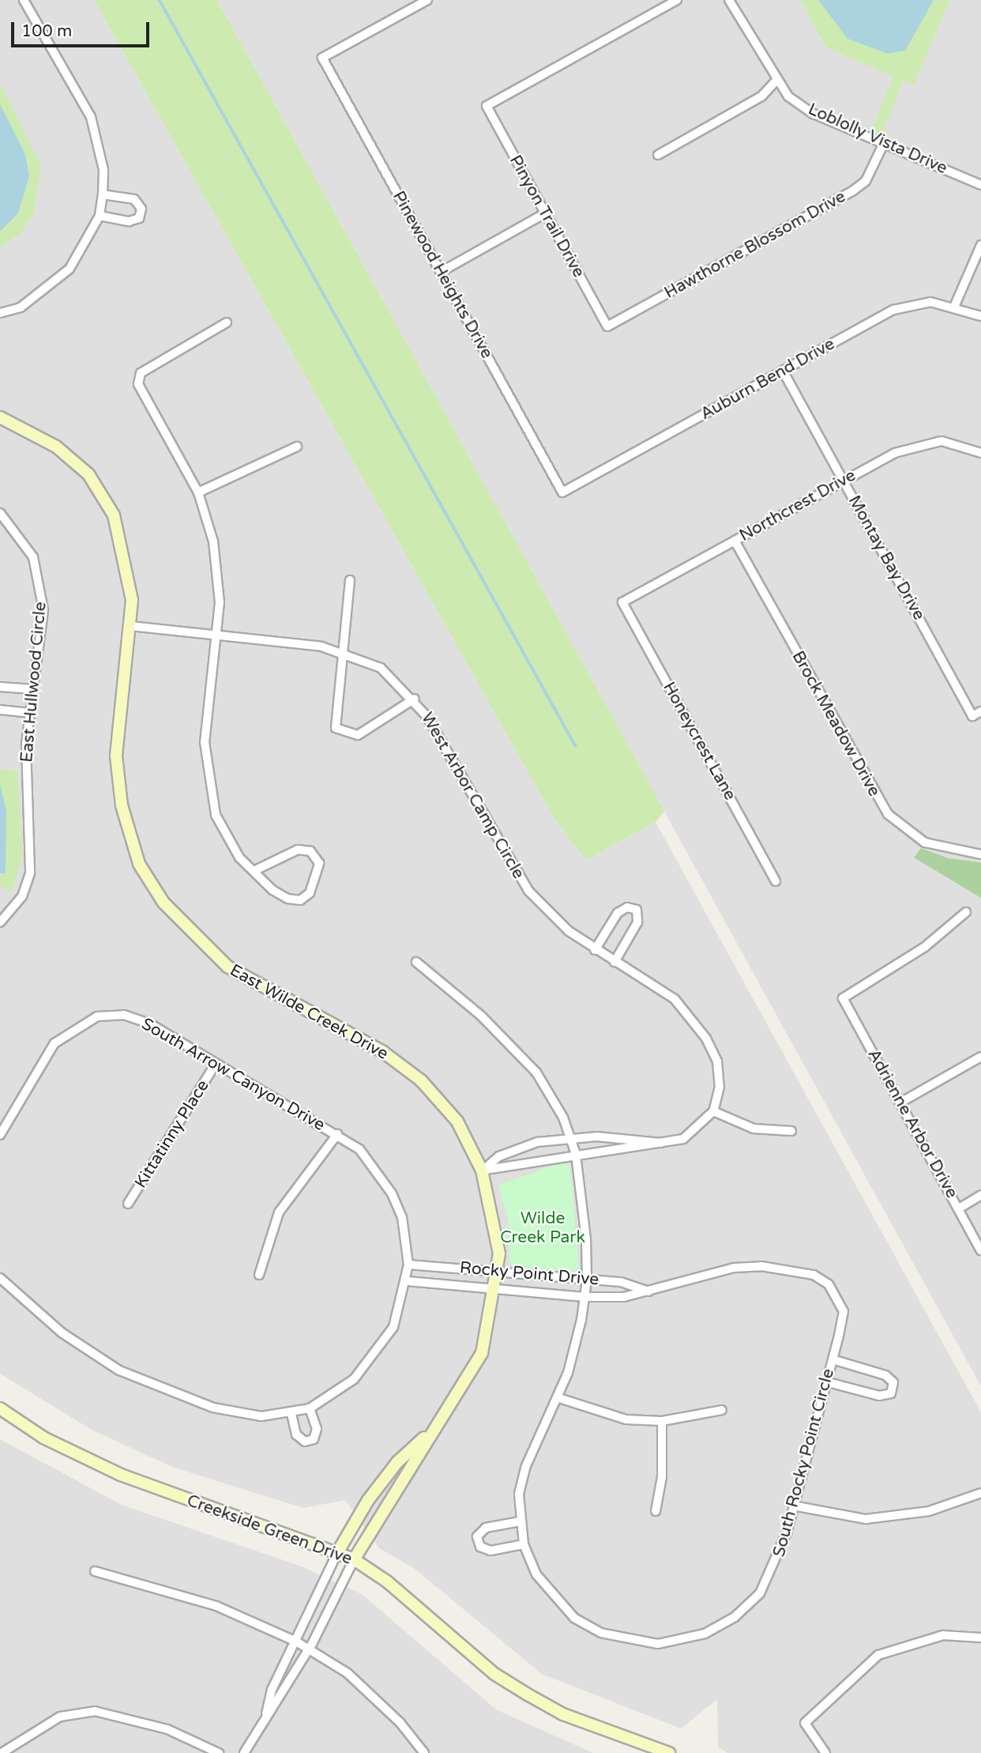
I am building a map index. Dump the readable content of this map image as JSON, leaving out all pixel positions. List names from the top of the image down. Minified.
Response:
{"streets":{"street":["Loblolly Vista Drive","Pinyon Trail Drive","Hawthorne Blossom Drive","Pinewood Heights Drive","Auburn Bend Drive","Northcrest Drive","Montay Bay Drive","East Hullwood Circle","Brock Meadow Drive","Honeycrest Lane","West Arbor Camp Circle","East Wilde Creek Drive","South Arrow Canyon Drive","Adrienne Arbor Drive","Kittatinny Place","Rocky Point Drive","South Rocky Point Circle","Creekside Green Drive"]},"crossings":[["Loblolly Vista Drive","Hawthorne Blossom Drive"],["Pinyon Trail Drive","Hawthorne Blossom Drive"],["Pinewood Heights Drive","Auburn Bend Drive"],["Auburn Bend Drive","Montay Bay Drive"],["Northcrest Drive","Montay Bay Drive"],["Northcrest Drive","Brock Meadow Drive"],["Northcrest Drive","Honeycrest Lane"],["West Arbor Camp Circle","East Wilde Creek Drive"],["East Wilde Creek Drive","Rocky Point Drive"],["South Arrow Canyon Drive","Kittatinny Place"],["South Arrow Canyon Drive","Rocky Point Drive"],["Rocky Point Drive","South Rocky Point Circle"]],"parks":["Wilde Creek Park"],"scale_bar":"100 m"}
